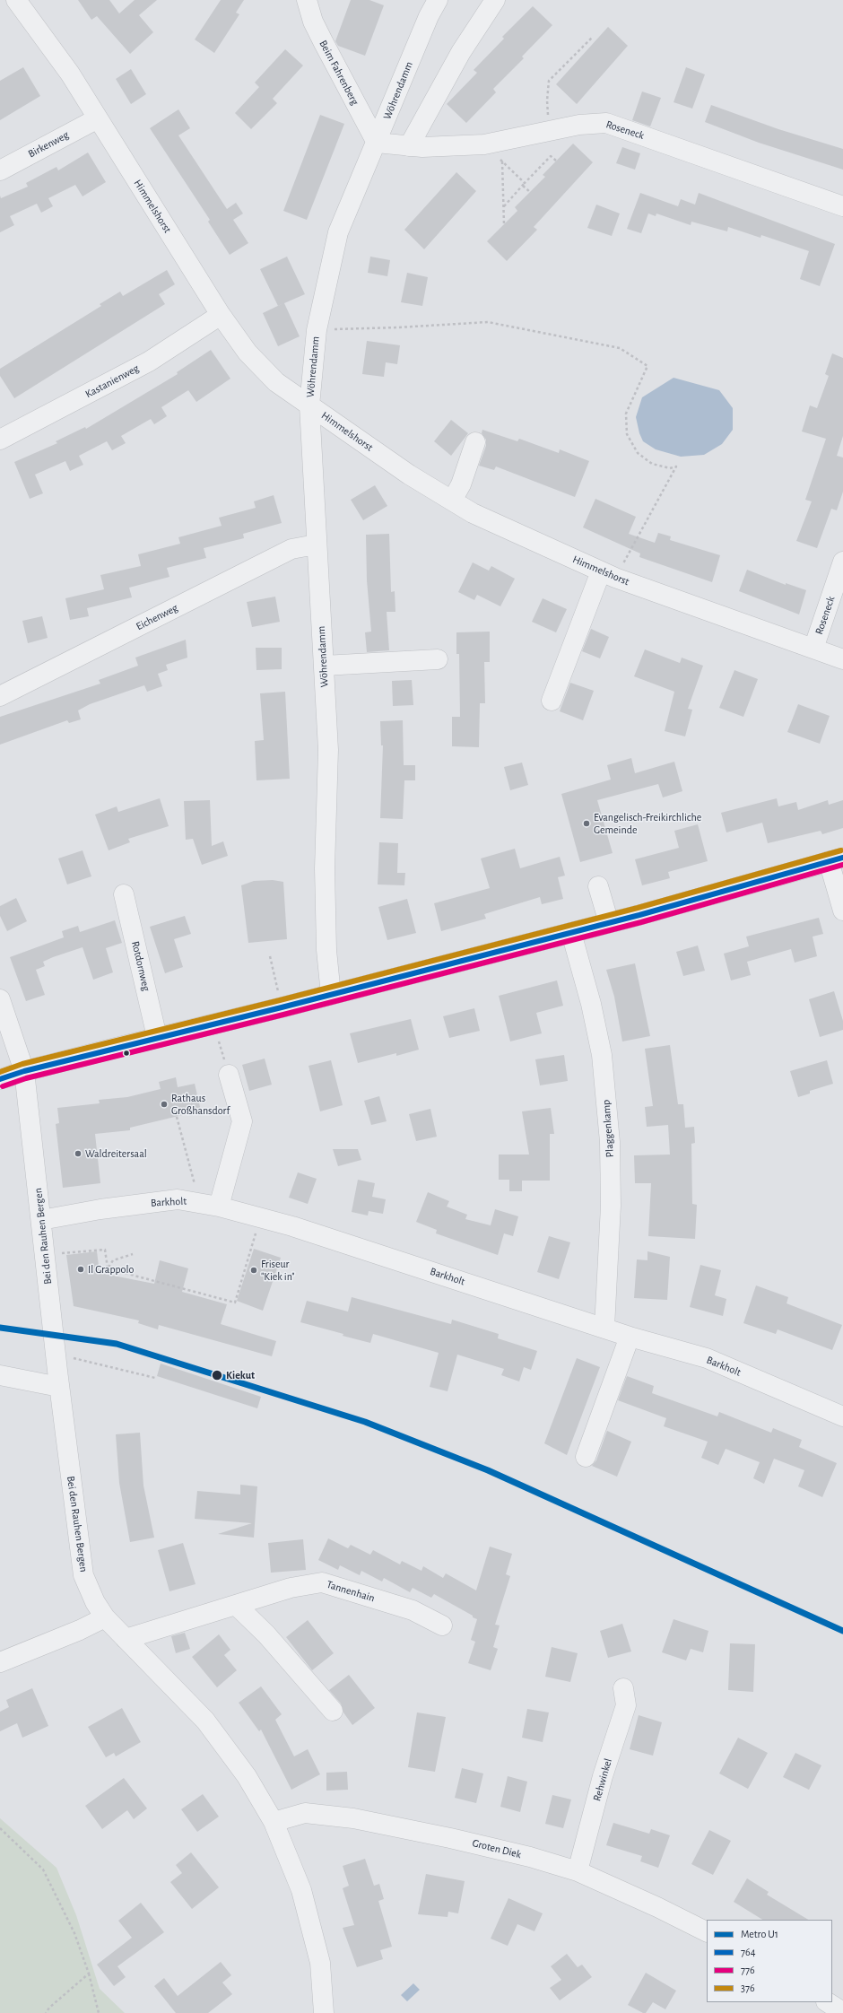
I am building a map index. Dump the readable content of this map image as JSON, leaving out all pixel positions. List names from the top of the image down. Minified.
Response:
{"streets":{"street":["Beim Fahrenberg","Wöhrendamm","Roseneck","Birkenweg","Himmelshorst","Kastanienweg","Eichenweg","Rotdornweg","Plaggenkamp","Barkholt","Bei den Rauhen Bergen","Tannenhain","Rehwinkel","Groten Diek"]},"crossings":[["Beim Fahrenberg","Wöhrendamm"],["Beim Fahrenberg","Roseneck"],["Wöhrendamm","Roseneck"],["Wöhrendamm","Himmelshorst"],["Wöhrendamm","Eichenweg"],["Roseneck","Himmelshorst"],["Birkenweg","Himmelshorst"],["Himmelshorst","Kastanienweg"],["Plaggenkamp","Barkholt"],["Barkholt","Bei den Rauhen Bergen"],["Bei den Rauhen Bergen","Tannenhain"],["Bei den Rauhen Bergen","Groten Diek"],["Rehwinkel","Groten Diek"]],"places":["Evangelisch-Freikirchliche Gemeinde","Rathaus Großhansdorf","Waldreitersaal","Il Grappolo","Friseur \"Kiek in\"","Kiekut"],"lines":["transit line 376","transit line 764","transit line 776","metro line U1"],"legend":["Metro U1","764","776","376"]}
